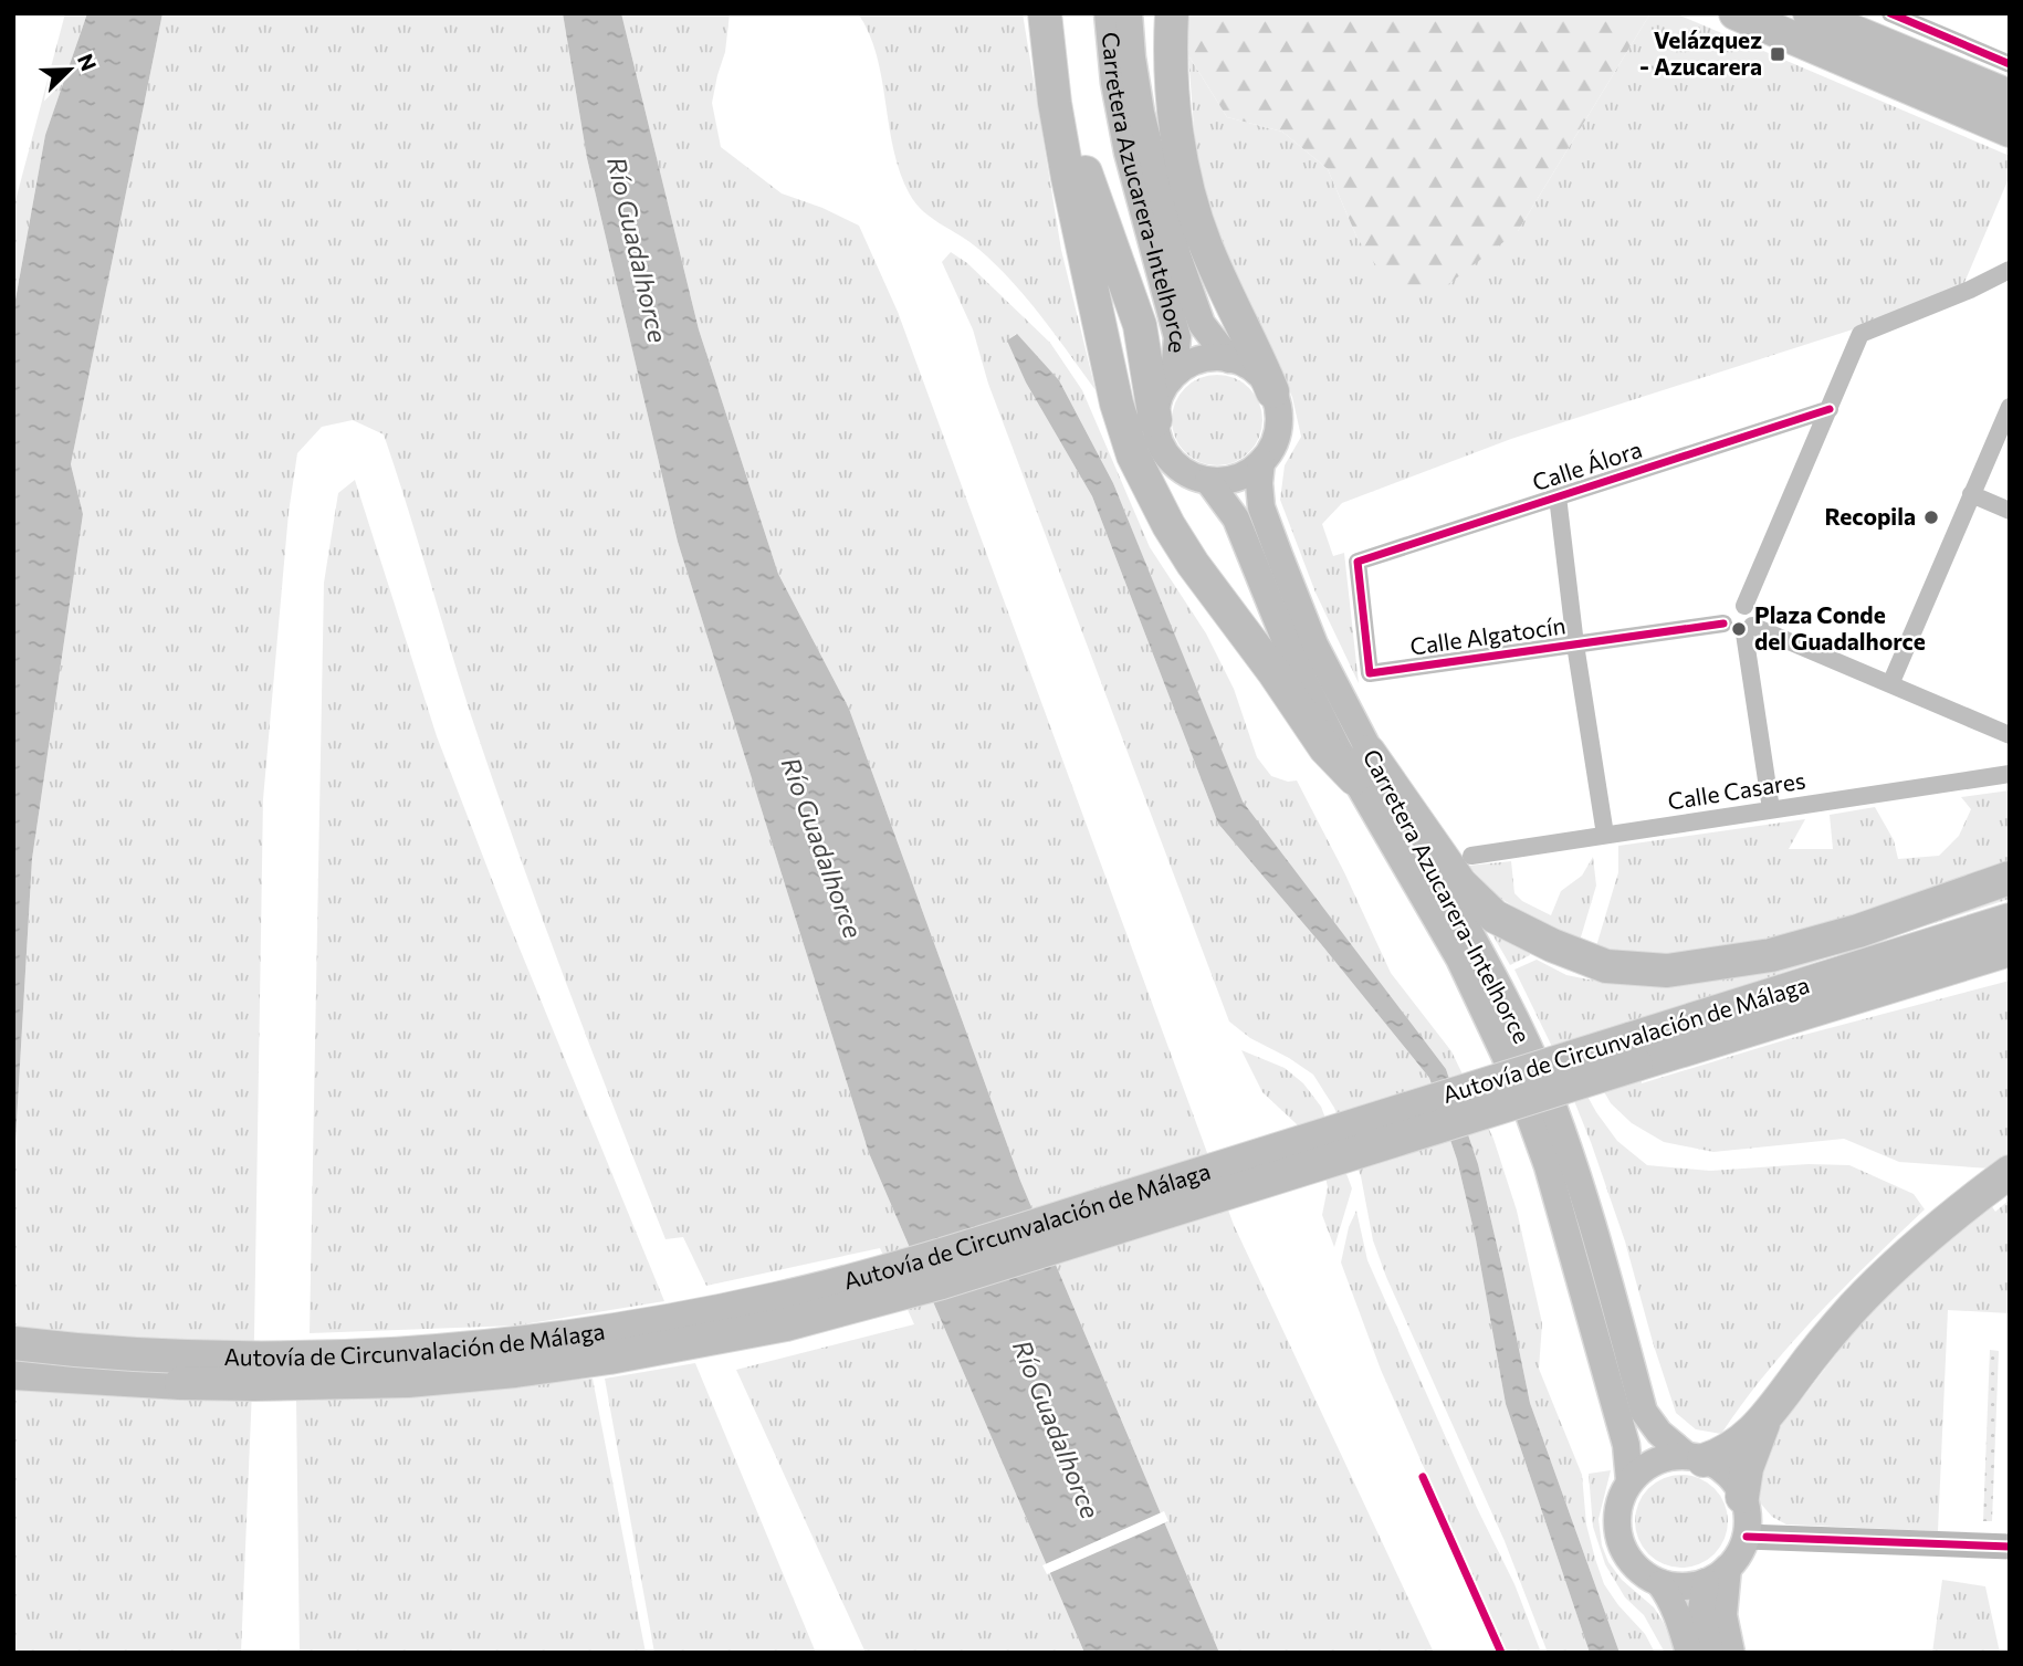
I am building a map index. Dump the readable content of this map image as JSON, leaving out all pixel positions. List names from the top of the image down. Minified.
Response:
{"streets":{"highway":["Autovía de Circunvalación de Málaga"],"main road":["Carretera Azucarera-Intelhorce"],"street":["Calle Álora","Calle Algatocín","Calle Casares"]},"crossings":[["Calle Álora","Calle Algatocín"]],"water":["Río Guadalhorce"],"places":{"transit":["Velázquez - Azucarera"],"other":["Recopila","Plaza Conde del Guadalhorce"]},"north":"top right"}
